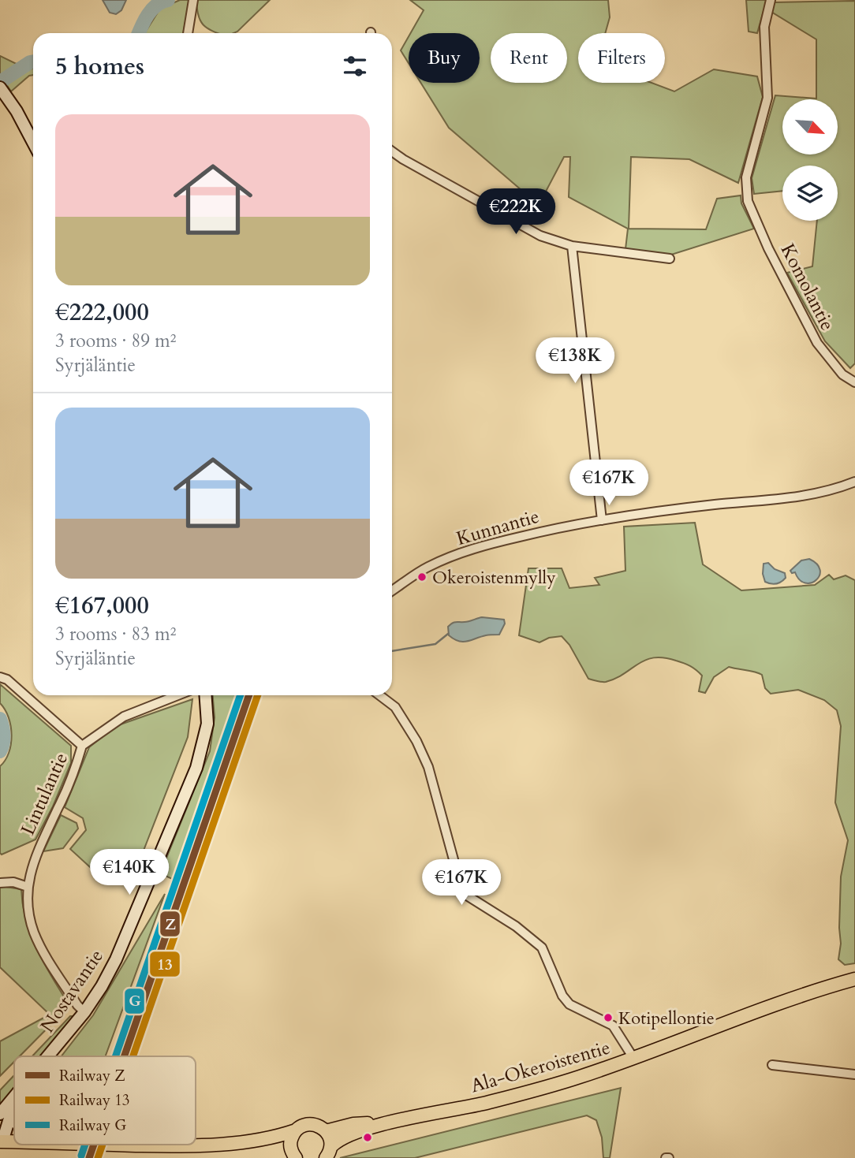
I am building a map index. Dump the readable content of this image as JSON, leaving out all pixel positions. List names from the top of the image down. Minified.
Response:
{"streets":{"main road":["Ala-Okeroistentie"],"street":["Komolantie","Kunnantie","Lintulantie","Nostavantie"]},"crossings":[["Lintulantie","Nostavantie"]],"places":["Okeroistenmylly","Kotipellontie"],"lines":["rail line Z","rail line 13","rail line G"],"legend":["Railway Z","Railway 13","Railway G"],"north":"bottom right","page":{"chip":["Buy","Rent","Filters"],"heading":"5 homes","list":[{"name":"€222,000","note":"3 rooms · 89 m² · Syrjäläntie"},{"name":"€167,000","note":"3 rooms · 83 m² · Syrjäläntie"}],"price":["€222K","€138K","€167K","€140K","€167K"]}}
